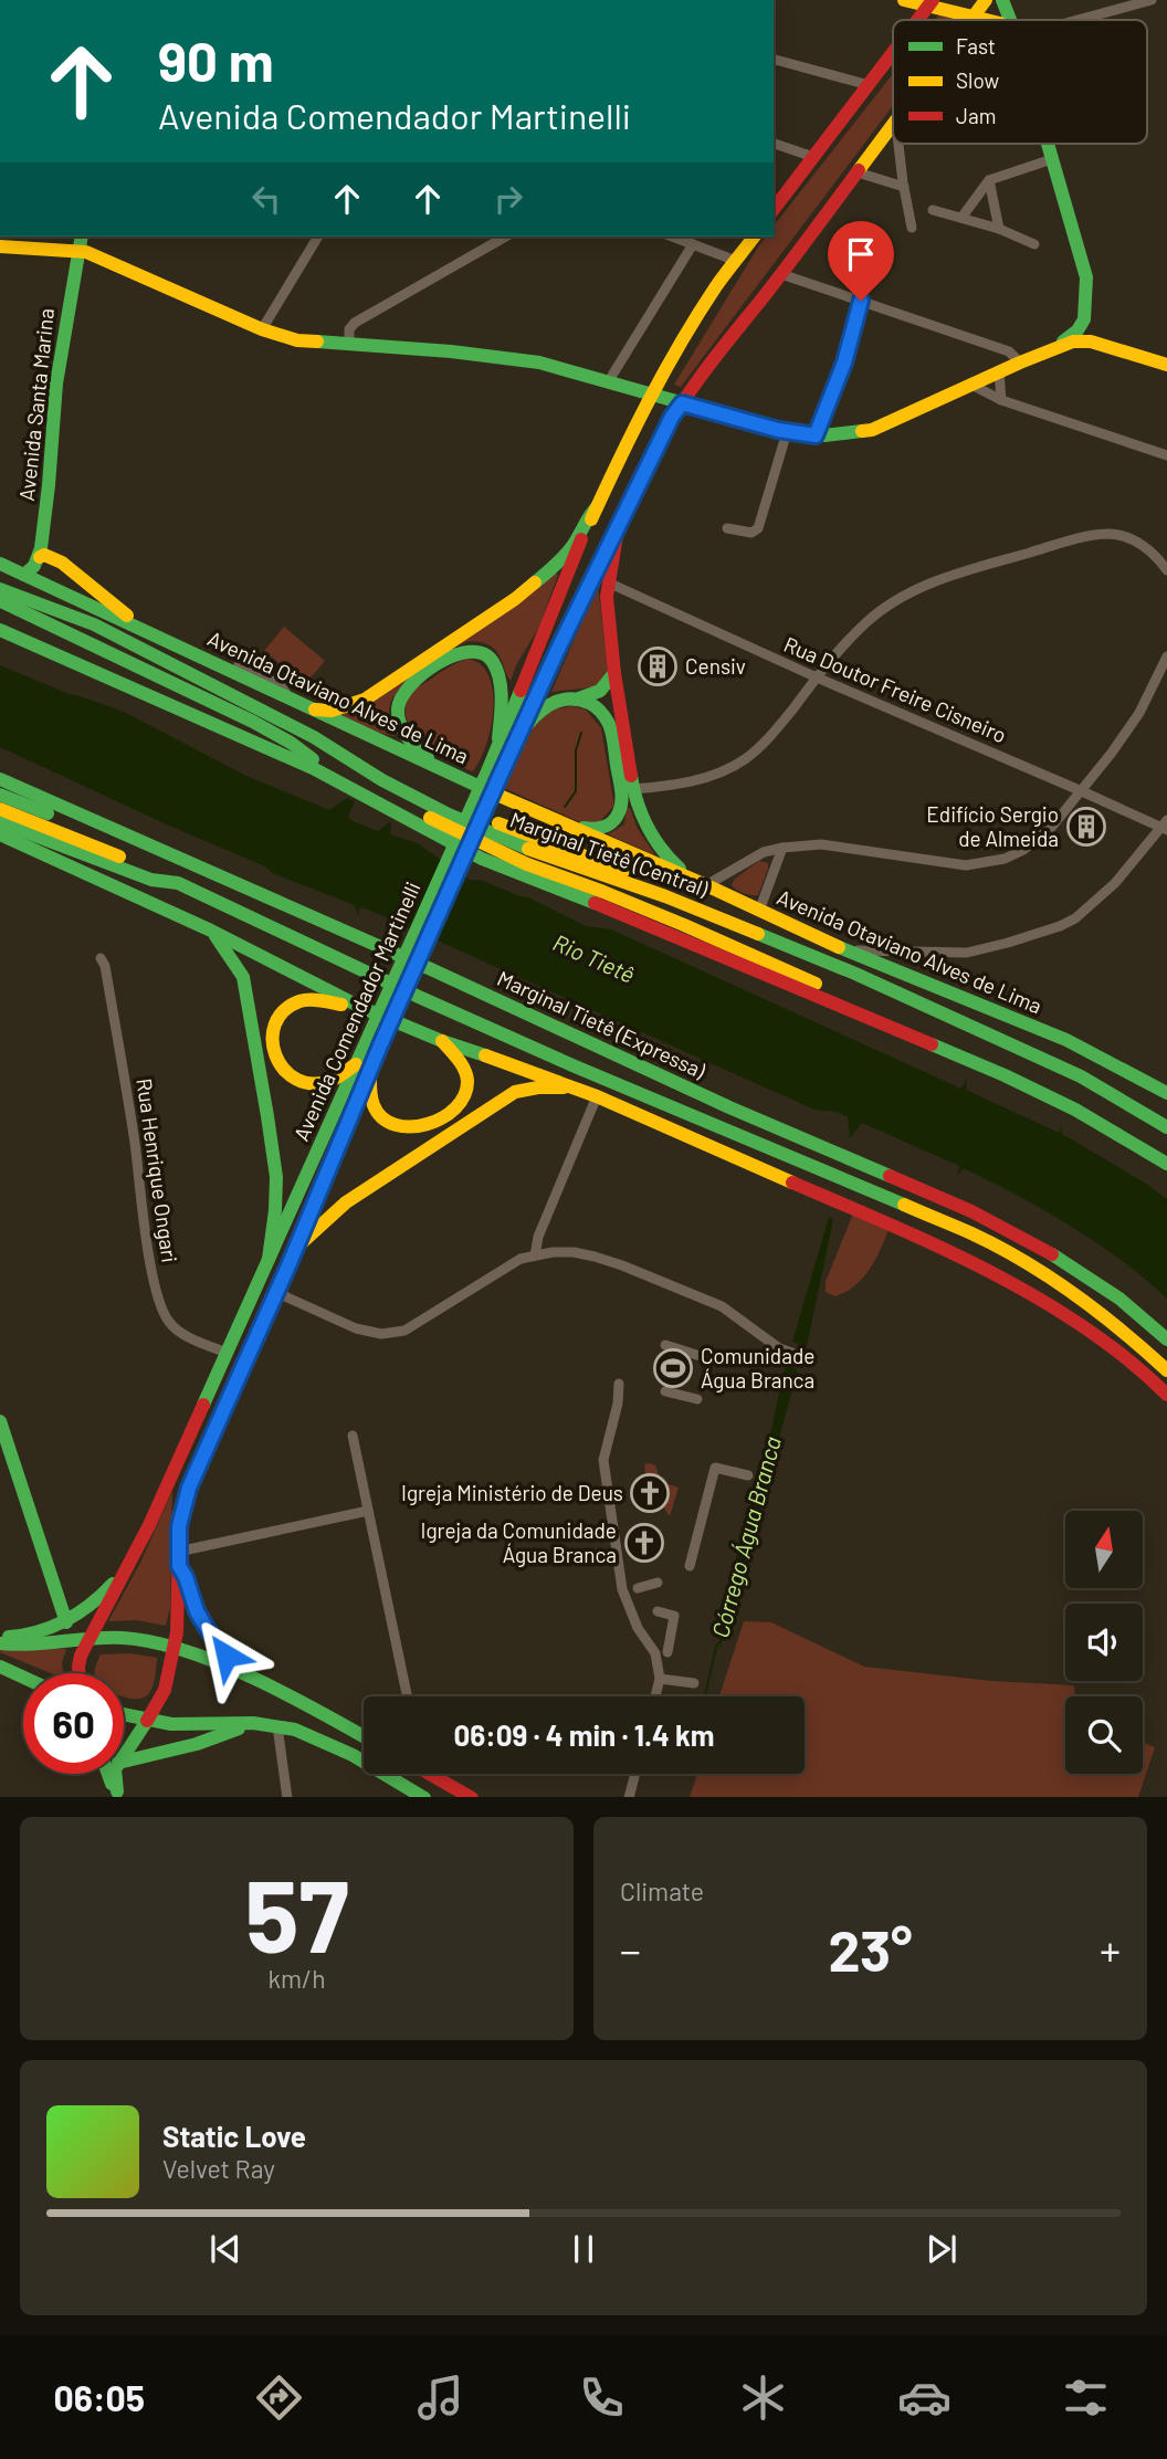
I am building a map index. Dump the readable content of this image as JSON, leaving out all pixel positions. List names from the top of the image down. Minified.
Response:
{"streets":{"main road":["Avenida Santa Marina","Avenida Otaviano Alves de Lima","Marginal Tietê (Central)","Avenida Comendador Martinelli","Marginal Tietê (Expressa)"],"street":["Rua Doutor Freire Cisneiro","Rua Henrique Ongari"]},"crossings":[["Avenida Comendador Martinelli","Rua Henrique Ongari"]],"water":["Rio Tietê","Córrego Água Branca"],"places":{"building":["Censiv","Edifício Sergio de Almeida"],"sports":["Comunidade Água Branca"],"church":["Igreja Ministério de Deus","Igreja da Comunidade Água Branca"]},"legend":["Fast","Slow","Jam"],"north":"top","page":{"turn":["90 m","Avenida Comendador Martinelli"],"limit":"60","trip":"06:09 · 4 min · 1.4 km","tile":[["57","km/h"],"Climate"],"heat":["−","23°","+"],"song":["Static Love","Velvet Ray"],"tabs":"06:05"}}
